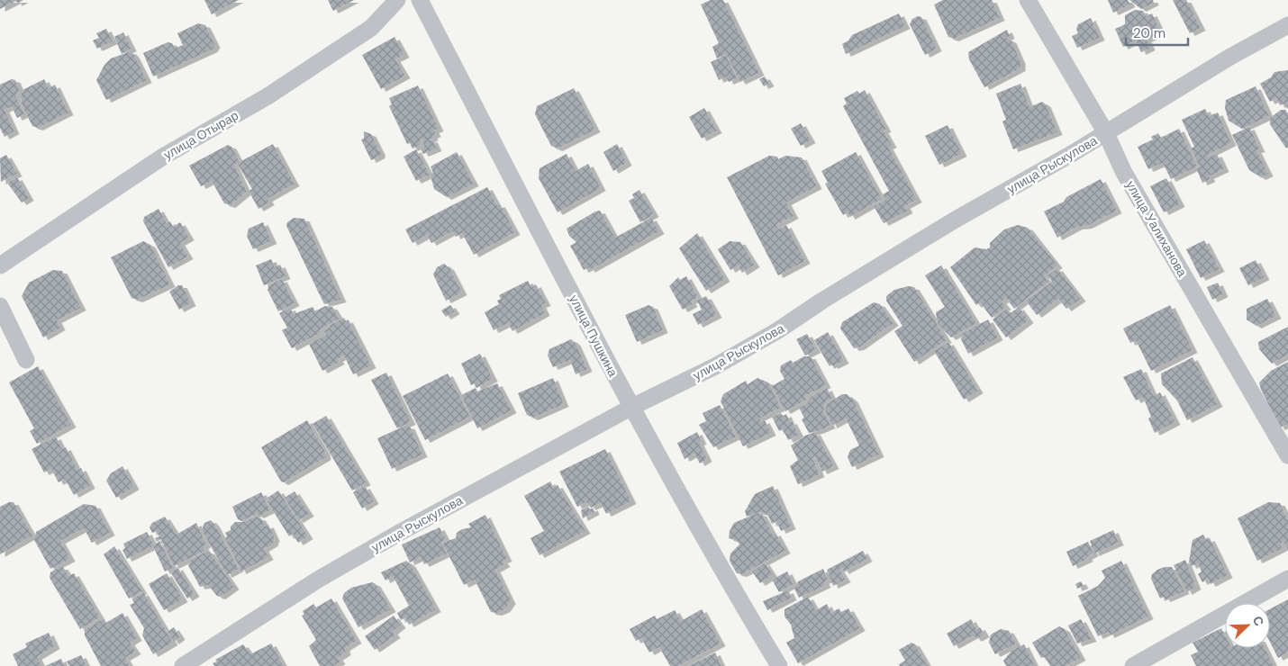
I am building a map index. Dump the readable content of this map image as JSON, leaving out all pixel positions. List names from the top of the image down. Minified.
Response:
{"streets":{"street":["улица Отырар","улица Рыскулова","улица Уалиханова","улица Пушкина"]},"crossings":[["улица Рыскулова","улица Уалиханова"],["улица Рыскулова","улица Пушкина"]],"scale_bar":"20 m","north":"top right"}
